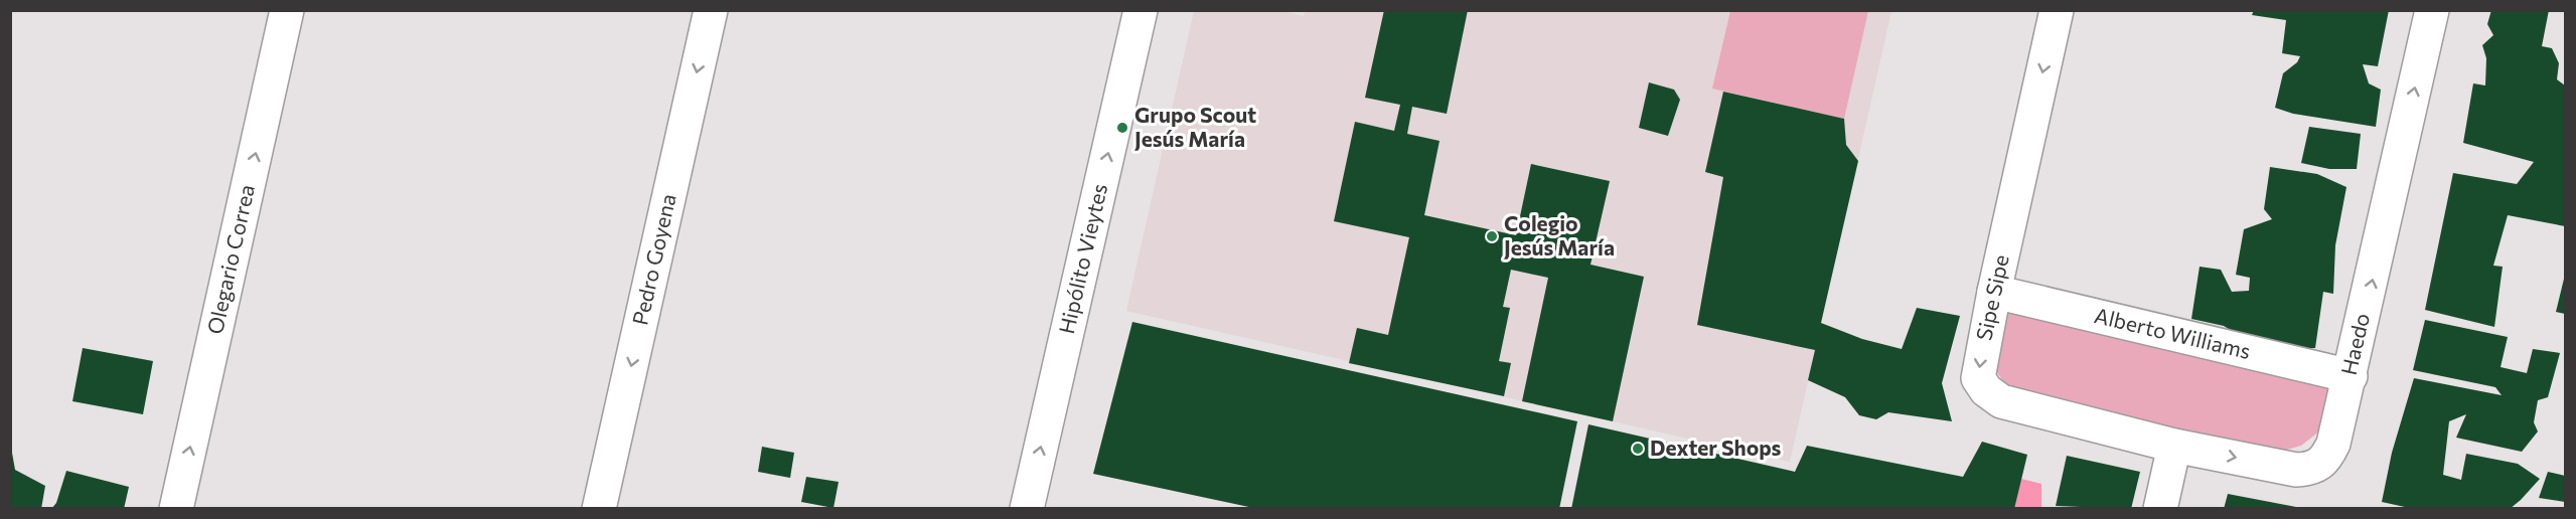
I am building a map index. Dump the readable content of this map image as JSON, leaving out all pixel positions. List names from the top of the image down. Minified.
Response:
{"streets":{"street":["Olegario Correa","Pedro Goyena","Hipólito Vieytes","Sipe Sipe","Alberto Williams","Haedo"]},"crossings":[["Sipe Sipe","Alberto Williams"],["Sipe Sipe","Haedo"],["Alberto Williams","Haedo"]],"one_way":["Olegario Correa","Pedro Goyena","Hipólito Vieytes","Haedo"],"places":["Grupo Scout Jesús María","Colegio Jesús María","Dexter Shops"]}
